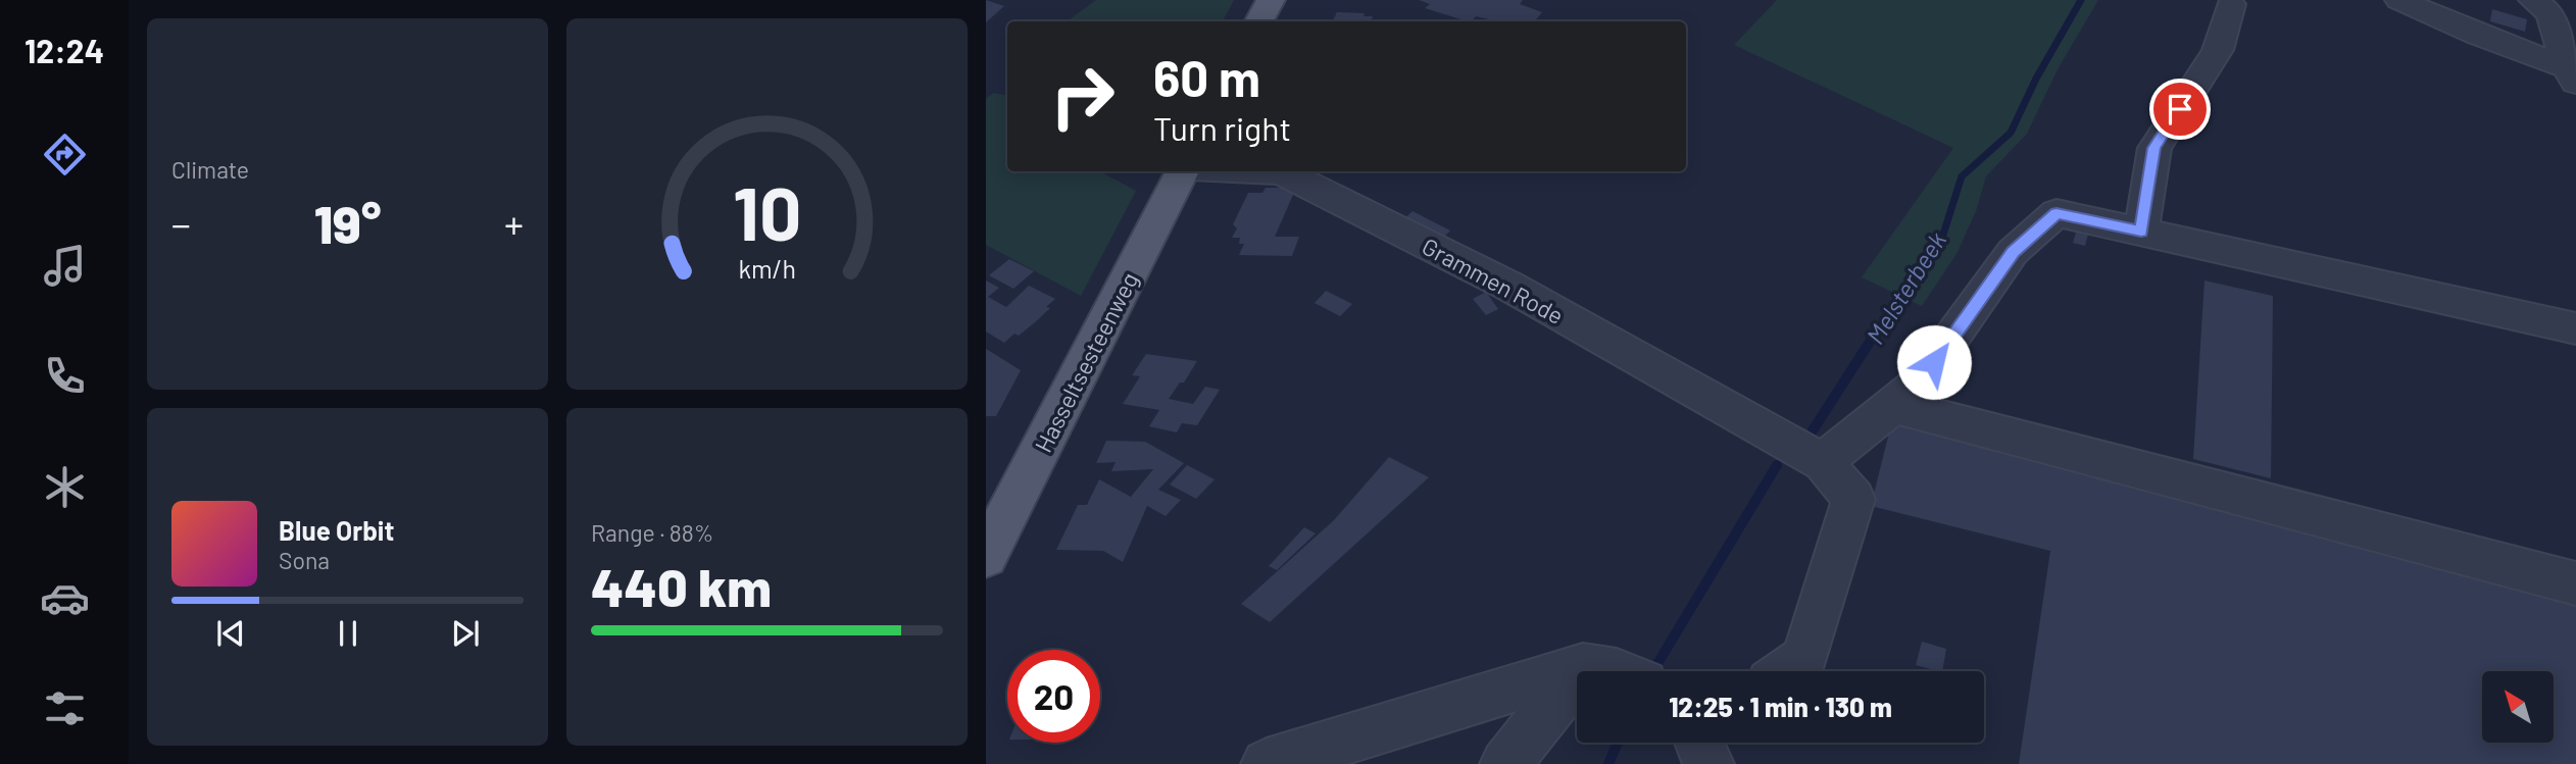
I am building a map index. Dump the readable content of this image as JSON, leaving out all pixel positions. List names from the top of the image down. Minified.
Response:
{"streets":{"main road":["Hasseltsesteenweg"],"street":["Grammen Rode"]},"water":["Melsterbeek"],"north":"top left","page":{"tabs":"12:24","tile":["Climate",["Range · 88%","440 km"]],"turn":["60 m","Turn right"],"heat":["−","19°","+"],"song":["Blue Orbit","Sona"],"limit":"20","trip":"12:25 · 1 min · 130 m","gauge":["10","km/h"]}}
